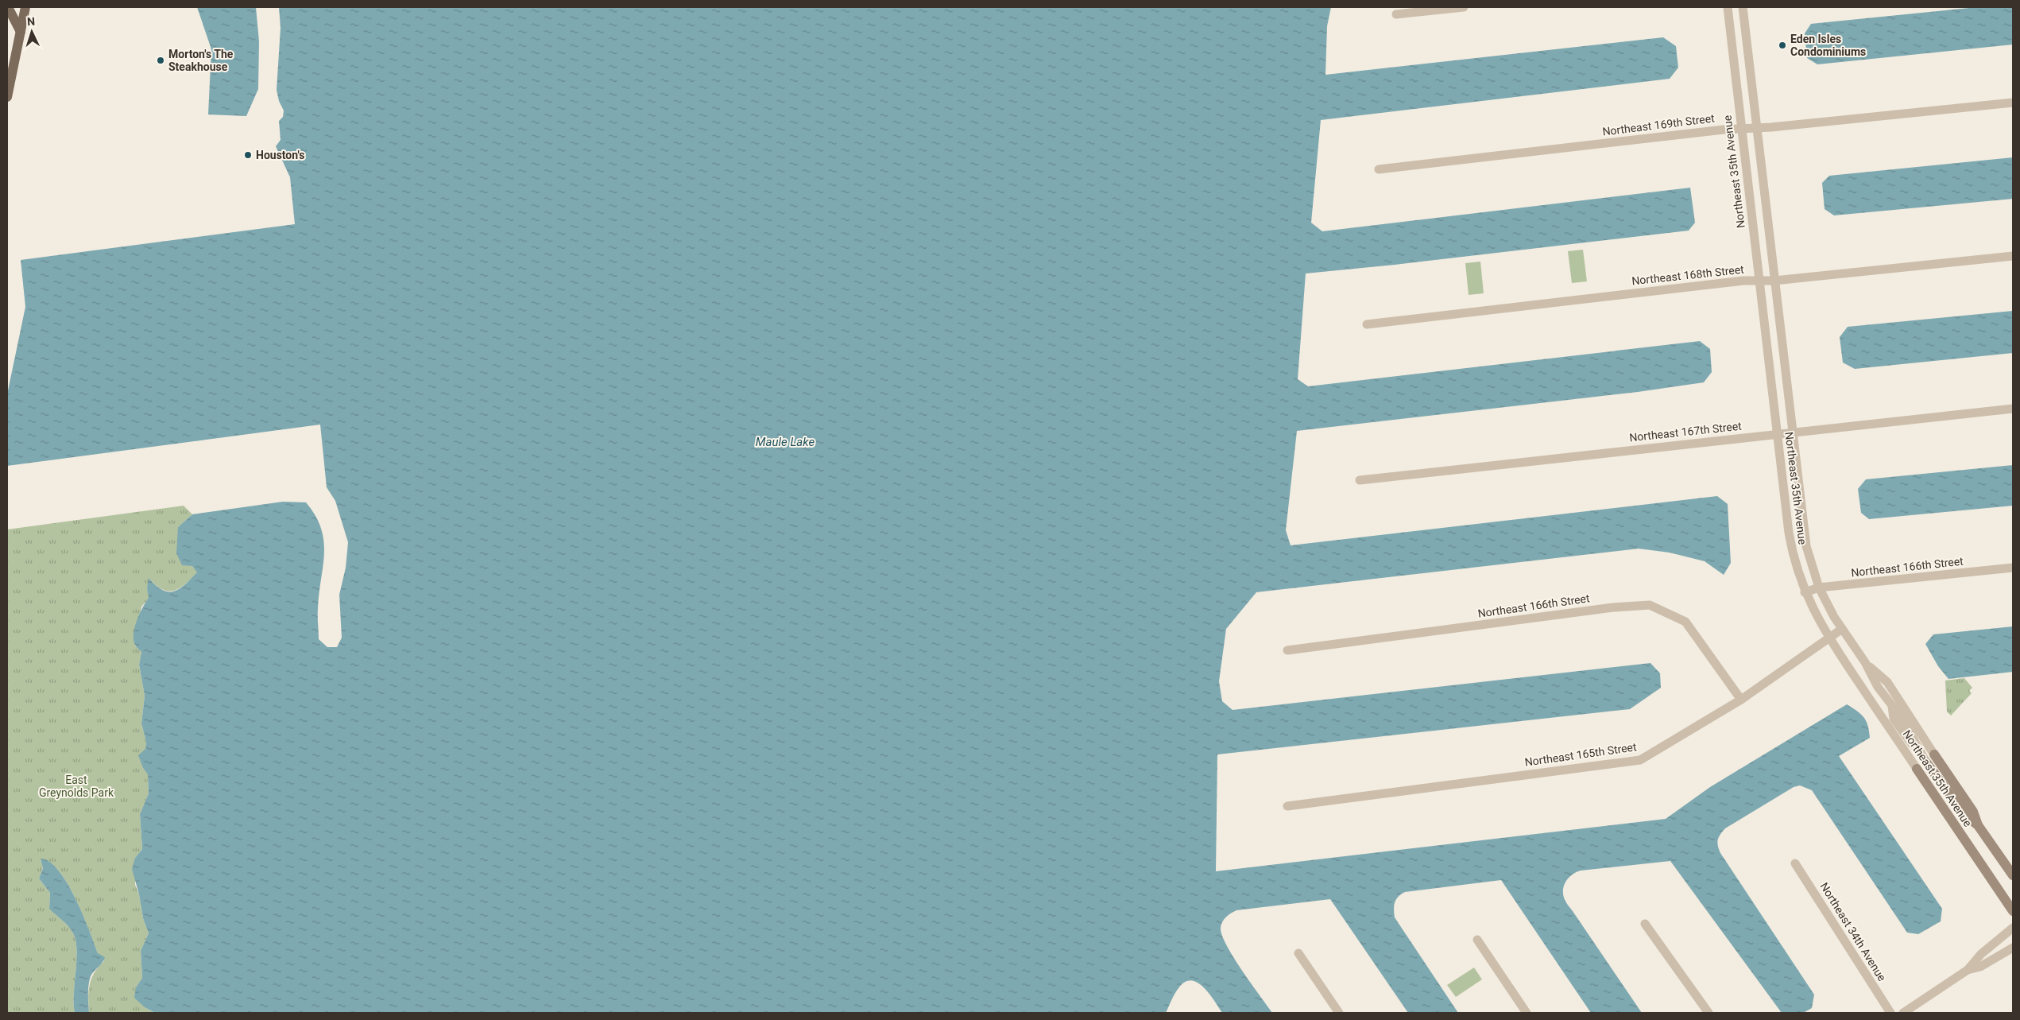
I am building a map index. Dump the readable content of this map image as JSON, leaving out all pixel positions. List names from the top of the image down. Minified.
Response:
{"streets":{"street":["Northeast 169th Street","Northeast 35th Avenue","Northeast 168th Street","Northeast 167th Street","Northeast 166th Street","Northeast 165th Street","Northeast 34th Avenue"]},"crossings":[["Northeast 169th Street","Northeast 35th Avenue"],["Northeast 35th Avenue","Northeast 168th Street"],["Northeast 35th Avenue","Northeast 167th Street"],["Northeast 35th Avenue","Northeast 166th Street"],["Northeast 35th Avenue","Northeast 165th Street"],["Northeast 166th Street","Northeast 165th Street"]],"water":["Maule Lake"],"parks":["East Greynolds Park"],"places":["Eden Isles Condominiums","Morton's The Steakhouse","Houston's"],"north":"top"}
